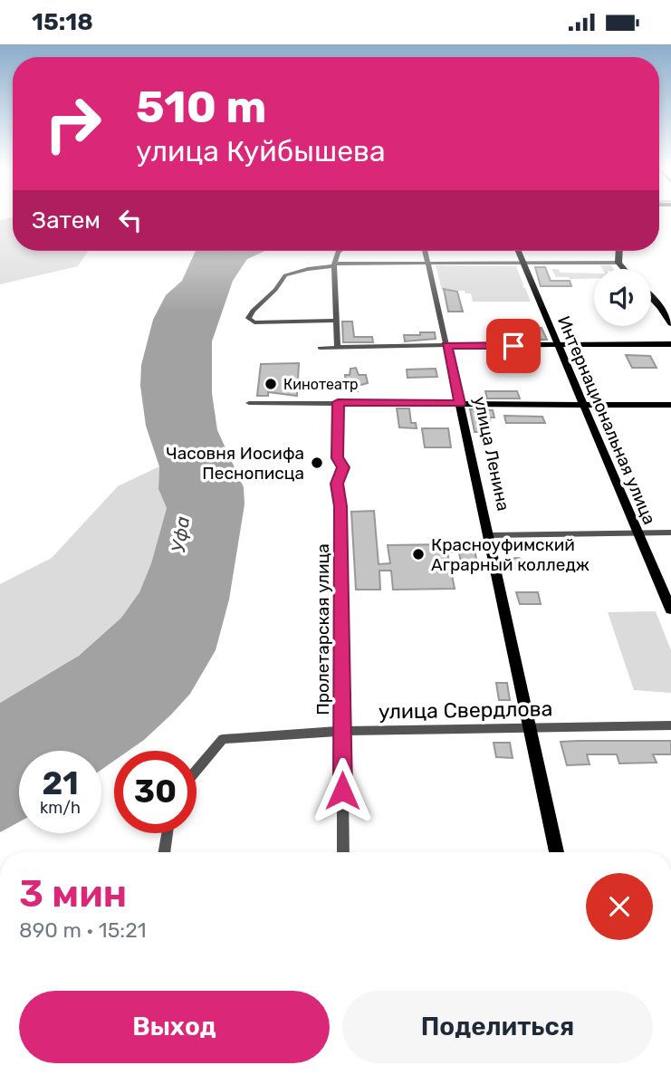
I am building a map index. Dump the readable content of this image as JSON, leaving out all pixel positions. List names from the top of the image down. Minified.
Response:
{"streets":{"main road":["Интернациональная улица","улица Ленина"],"street":["Пролетарская улица","улица Свердлова"]},"crossings":[["улица Ленина","улица Свердлова"],["Пролетарская улица","улица Свердлова"]],"water":["Уфа"],"places":["Кинотеатр","Часовня Иосифа Песнописца","Красноуфимский Аграрный колледж"],"page":{"status":"15:18","turn":["510 m","улица Куйбышева"],"then":"Затем","speed":"21 km/h","limit":"30","heading":["3 мин","890 m · 15:21"],"buttons":["Выход","Поделиться"]}}
